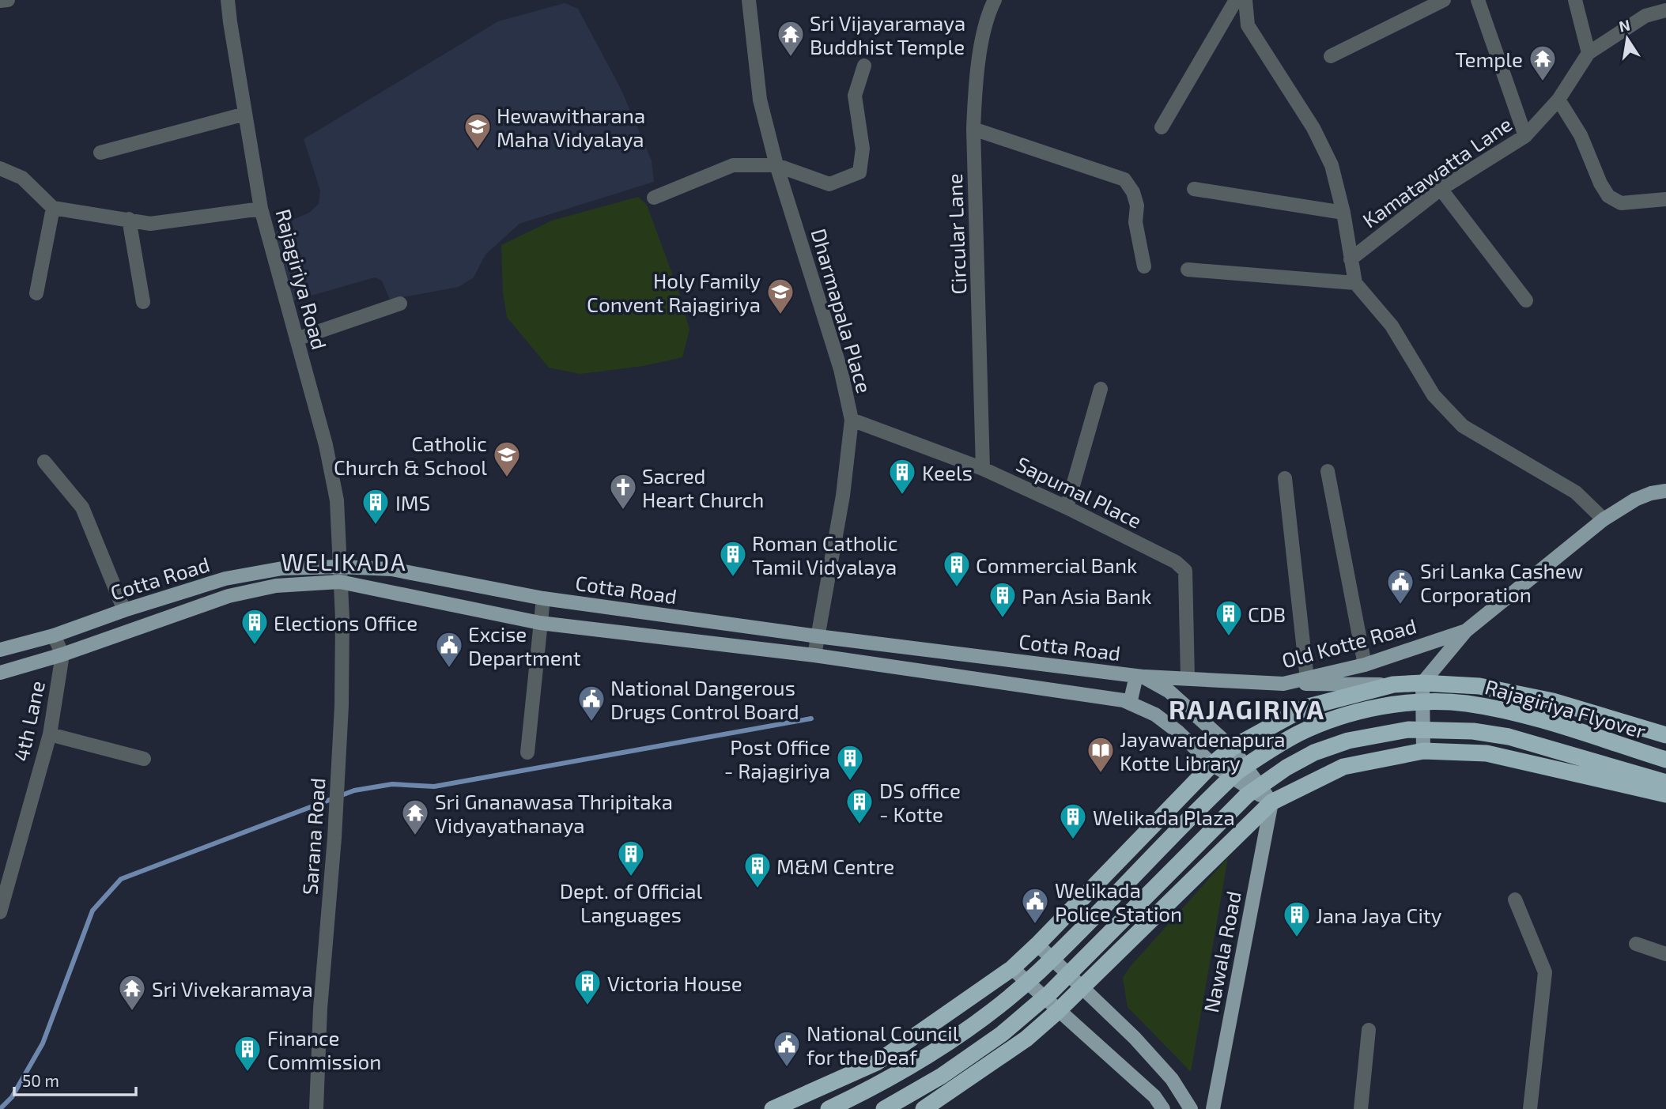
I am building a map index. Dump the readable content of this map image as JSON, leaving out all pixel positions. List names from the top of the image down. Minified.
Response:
{"streets":{"highway":["Rajagiriya Flyover"],"main road":["Cotta Road","Old Kotte Road","Nawala Road"],"street":["Kamatawatta Lane","Circular Lane","Rajagiriya Road","Dharmapala Place","Sapumal Place","4th Lane","Sarana Road"]},"crossings":[["Circular Lane","Sapumal Place"],["Rajagiriya Road","Cotta Road"],["Rajagiriya Road","Sarana Road"],["Dharmapala Place","Sapumal Place"],["Dharmapala Place","Cotta Road"],["Sapumal Place","Old Kotte Road"],["Cotta Road","Old Kotte Road"],["Cotta Road","4th Lane"],["Cotta Road","Sarana Road"],["Cotta Road","Nawala Road"]],"districts":["WELIKADA","RAJAGIRIYA"],"places":{"temple":["Sri Vijayaramaya Buddhist Temple","Temple","Sri Gnanawasa Thripitaka Vidyayathanaya","Sri Vivekaramaya"],"school or university":["Hewawitharana Maha Vidyalaya","Holy Family Convent Rajagiriya","Catholic Church & School"],"building":["Keels","IMS","Roman Catholic Tamil Vidyalaya","Commercial Bank","Pan Asia Bank","CDB","Elections Office","Post Office - Rajagiriya","DS office - Kotte","Welikada Plaza","Dept. of Official Languages","M&M Centre","Jana Jaya City","Victoria House","Finance Commission"],"church":["Sacred Heart Church"],"public building":["Sri Lanka Cashew Corporation","Excise Department","National Dangerous Drugs Control Board","Welikada Police Station","National Council for the Deaf"],"library":["Jayawardenapura Kotte Library"]},"scale_bar":"50 m","north":"top"}
